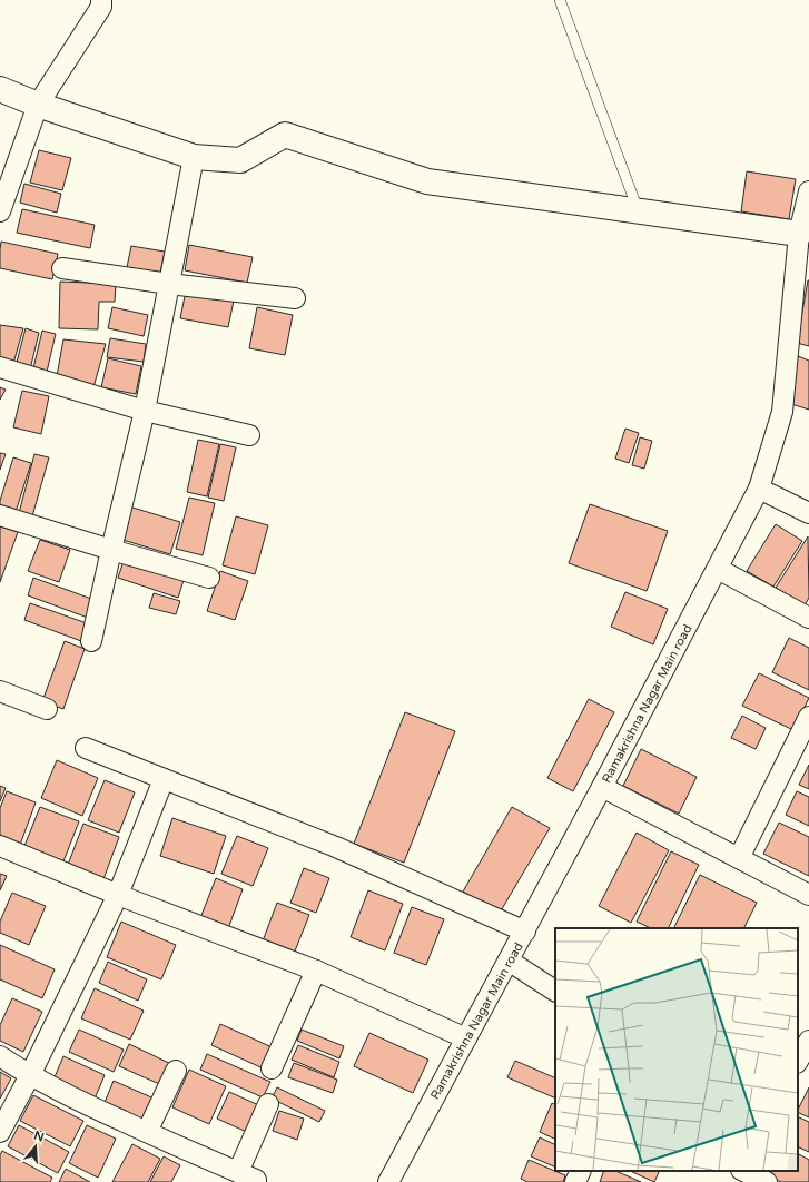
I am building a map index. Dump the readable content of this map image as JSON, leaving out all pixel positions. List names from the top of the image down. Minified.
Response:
{"streets":{"street":["Ramakrishna Nagar Main road"]},"north":"top"}
